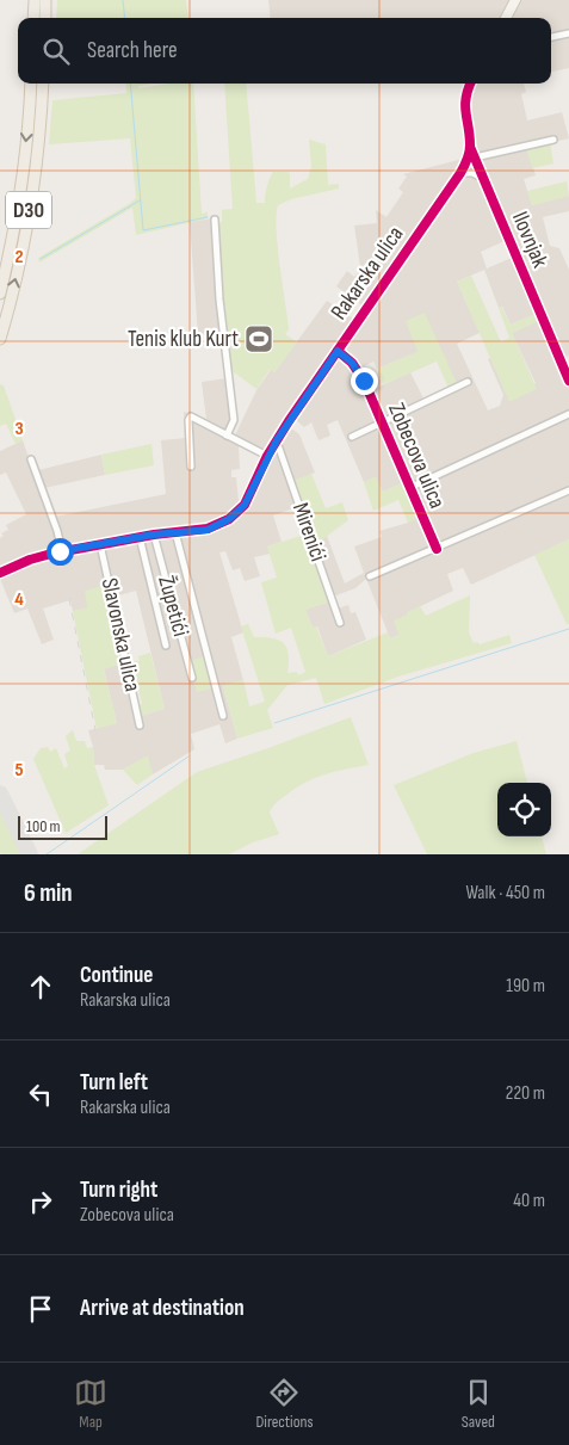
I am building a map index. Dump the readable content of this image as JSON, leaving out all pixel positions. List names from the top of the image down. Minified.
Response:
{"streets":{"main road":["D30","Rakarska ulica"],"street":["Ilovnjak","Zobecova ulica","Mirenići","Župetići","Slavonska ulica"]},"crossings":[["Ilovnjak","Rakarska ulica"],["Rakarska ulica","Zobecova ulica"],["Rakarska ulica","Mirenići"],["Rakarska ulica","Župetići"],["Rakarska ulica","Slavonska ulica"]],"places":{"sports":["Tenis klub Kurt"]},"scale_bar":"100 m","page":{"search":"Search here","scale":"100 m","heading":["6 min","Walk · 450 m"],"list":[["Continue","Rakarska ulica","190 m"],["Turn left","Rakarska ulica","220 m"],["Turn right","Zobecova ulica","40 m"],"Arrive at destination"],"nav":["Map","Directions","Saved"]},"grid":{"rows":["2","3","4","5"]}}
